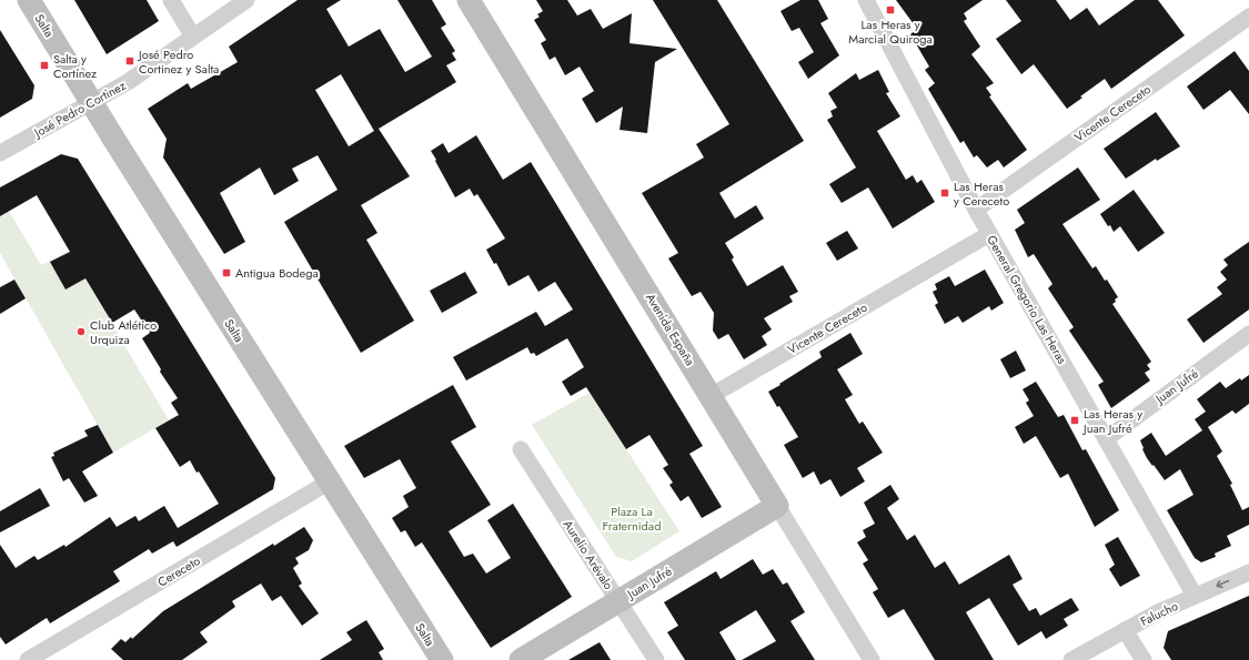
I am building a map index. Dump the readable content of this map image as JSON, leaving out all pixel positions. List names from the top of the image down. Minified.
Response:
{"streets":{"main road":["Salta","Avenida España","Juan Jufré"],"street":["José Pedro Cortinez","Vicente Cereceto","General Gregorio Las Heras","Aurelio Arévalo","Cereceto","Falucho"]},"crossings":[["Salta","José Pedro Cortinez"],["Salta","Cereceto"],["Vicente Cereceto","General Gregorio Las Heras"],["Vicente Cereceto","Avenida España"],["General Gregorio Las Heras","Juan Jufré"],["General Gregorio Las Heras","Falucho"],["Avenida España","Juan Jufré"],["Juan Jufré","Aurelio Arévalo"]],"parks":["Plaza La Fraternidad"],"places":{"transit":["Las Heras y Marcial Quiroga","José Pedro Cortinez y Salta","Salta y Cortínez","Las Heras y Cereceto","Antigua Bodega","Las Heras y Juan Jufré"],"other":["Club Atlético Urquiza"]}}
